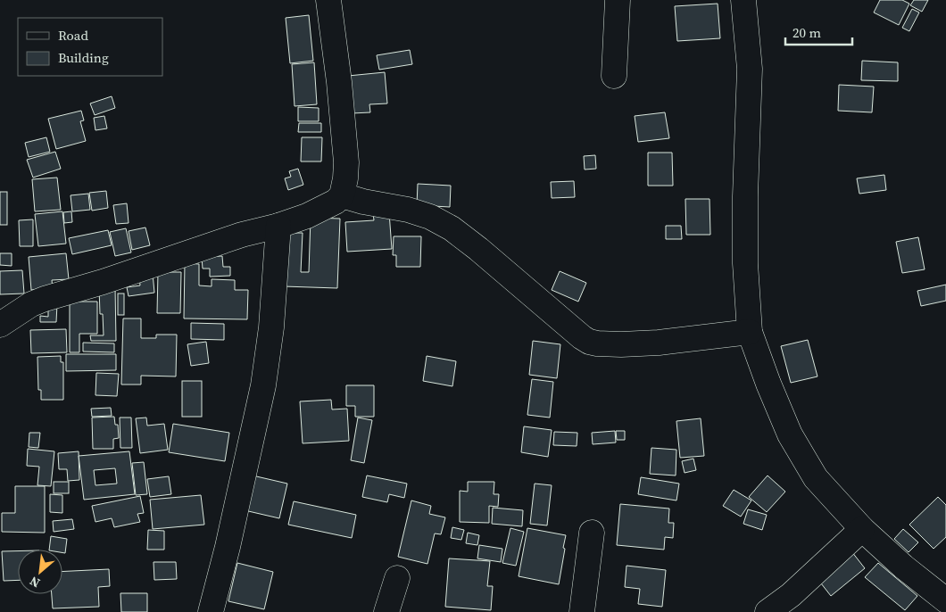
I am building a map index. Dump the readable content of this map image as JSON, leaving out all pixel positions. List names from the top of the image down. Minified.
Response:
{"legend":["Road","Building"],"scale_bar":"20 m","north":"bottom left"}
